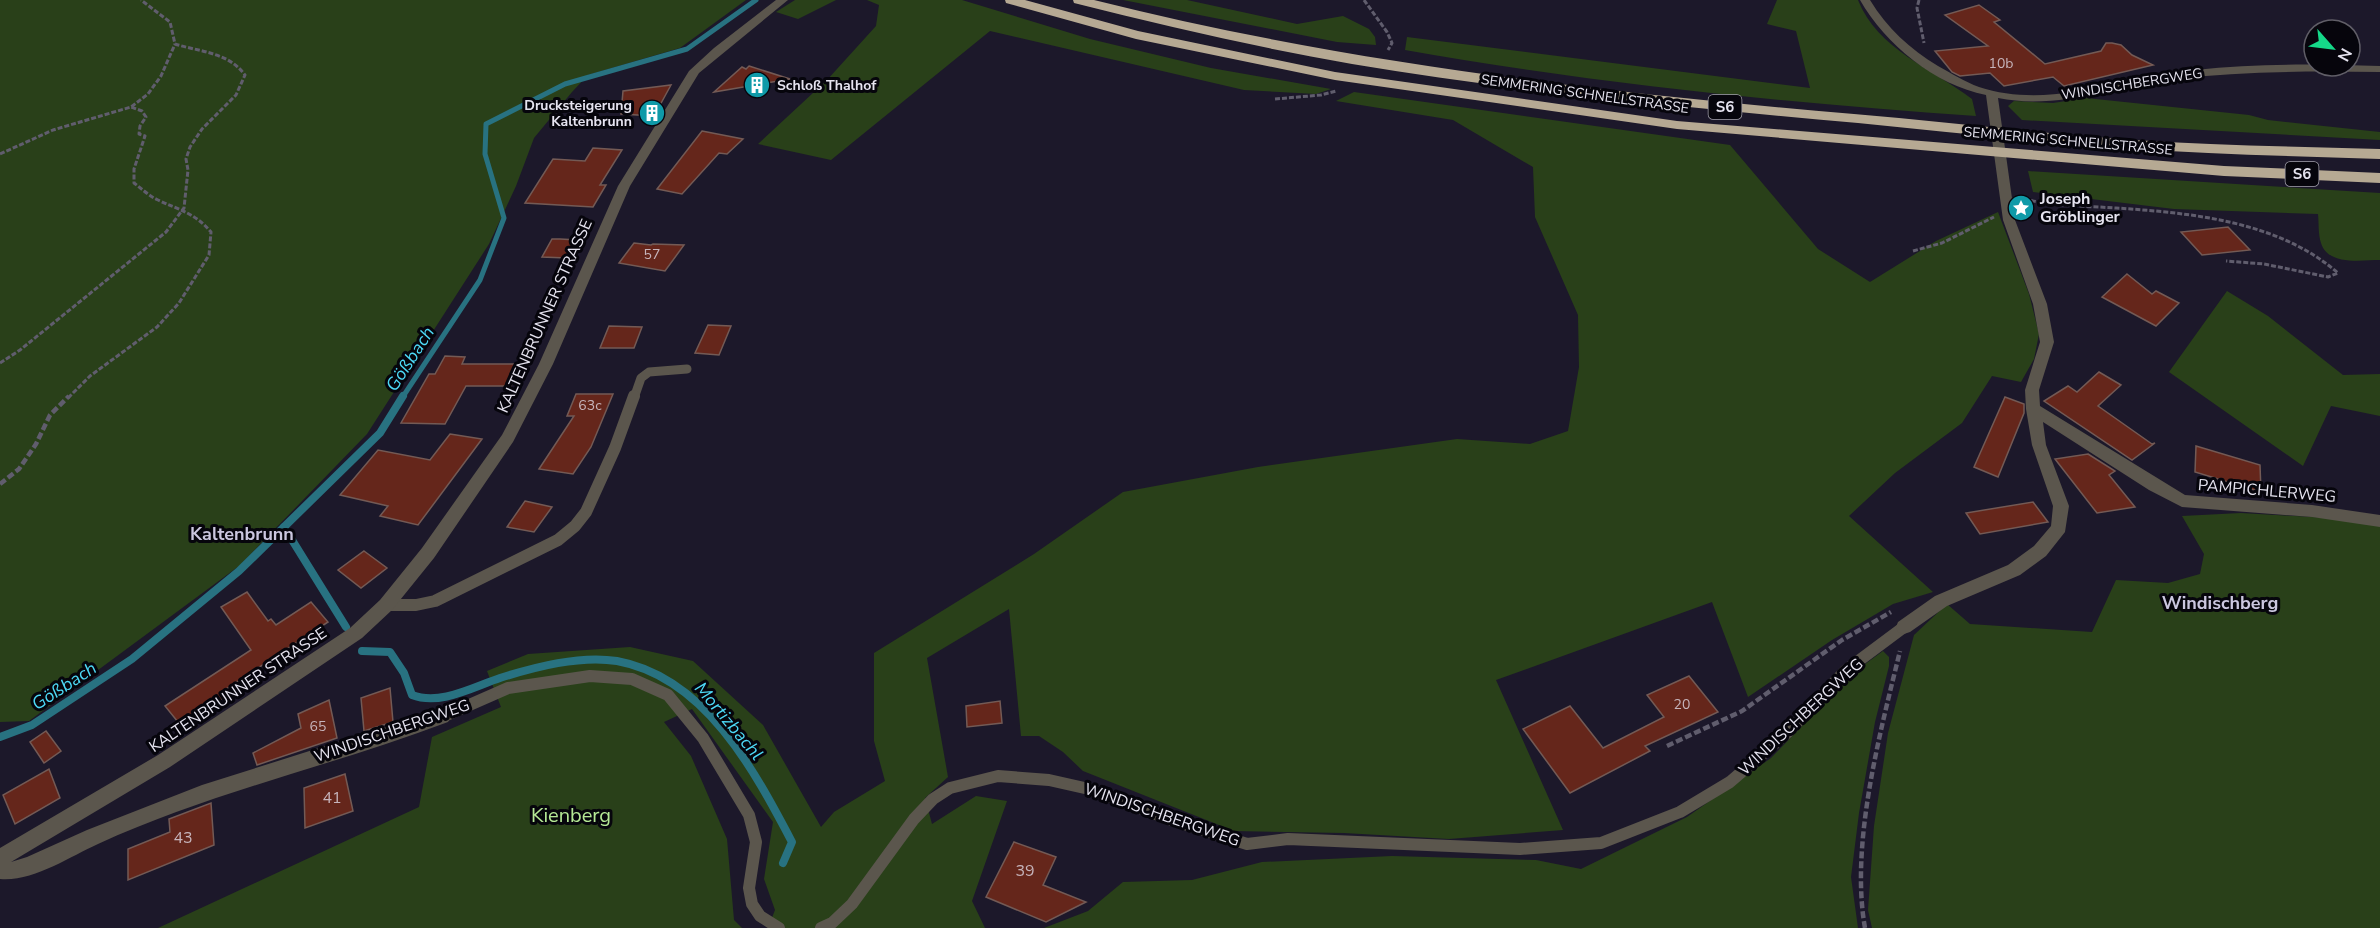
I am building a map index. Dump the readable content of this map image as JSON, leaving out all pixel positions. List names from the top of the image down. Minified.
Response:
{"streets":{"highway":["SEMMERING SCHNELLSTRASSE","S6"],"street":["WINDISCHBERGWEG","KALTENBRUNNER STRASSE","PAMPICHLERWEG"]},"crossings":[["WINDISCHBERGWEG","PAMPICHLERWEG"]],"districts":["Kaltenbrunn","Windischberg"],"water":["Gößbach","Mortizbachl"],"parks":["Kienberg"],"places":{"building":["Schloß Thalhof","Drucksteigerung Kaltenbrunn"],"place":["Joseph Gröblinger"]},"house_numbers":["10b","57","63c","20","65","41","43","39"],"north":"bottom right"}
